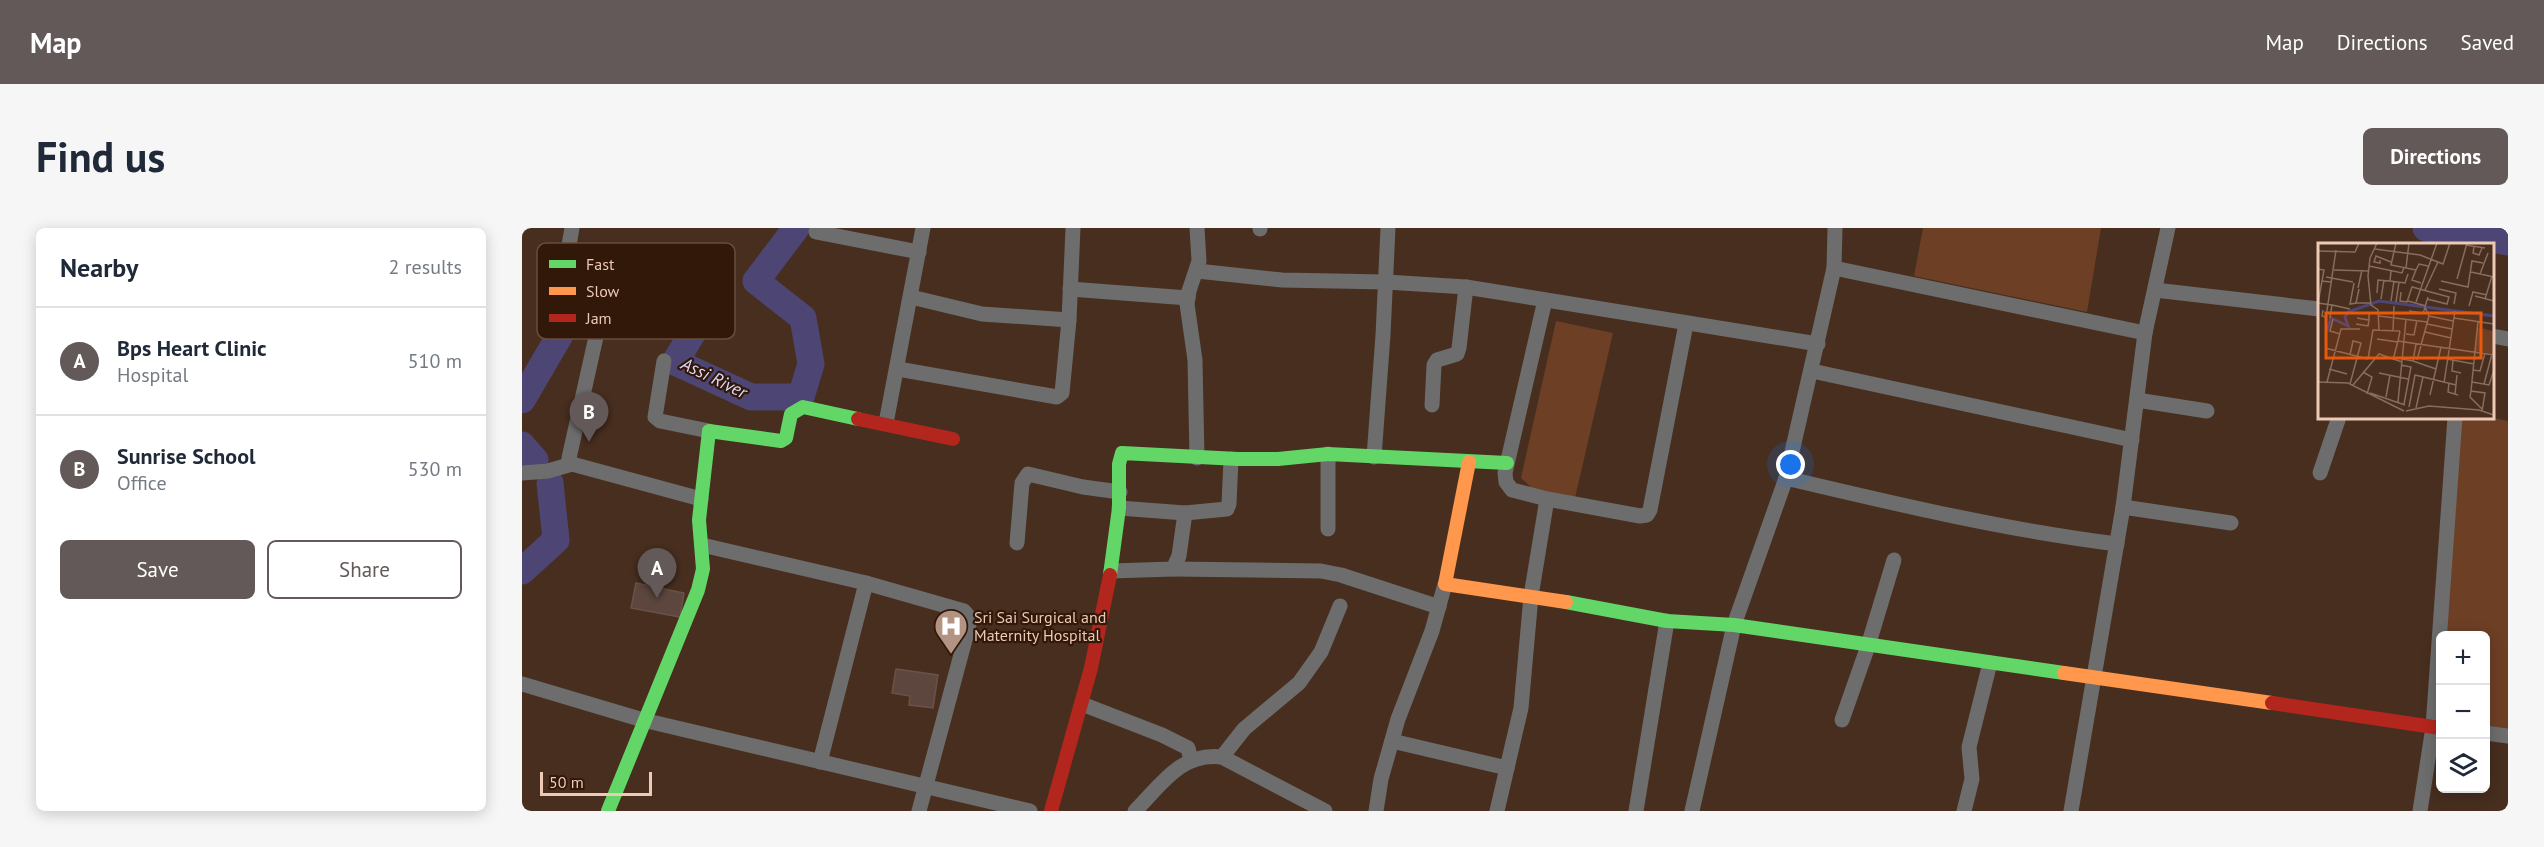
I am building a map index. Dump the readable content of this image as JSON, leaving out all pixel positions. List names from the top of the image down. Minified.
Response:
{"water":["Assi River"],"places":{"hospital":["Sri Sai Surgical and Maternity Hospital"]},"legend":["Fast","Slow","Jam"],"scale_bar":"50 m","page":{"header":"Map","nav":["Map","Directions","Saved"],"buttons":["Directions",["Save","Share"]],"title":"Find us","heading":["Nearby","2 results"],"list":[{"mark":"A","name":"Bps Heart Clinic","note":"Hospital","value":"510 m"},{"mark":"B","name":"Sunrise School","note":"Office","value":"530 m"}],"pins":["B","A"],"map_buttons":["+","−"],"scale":"50 m"}}
